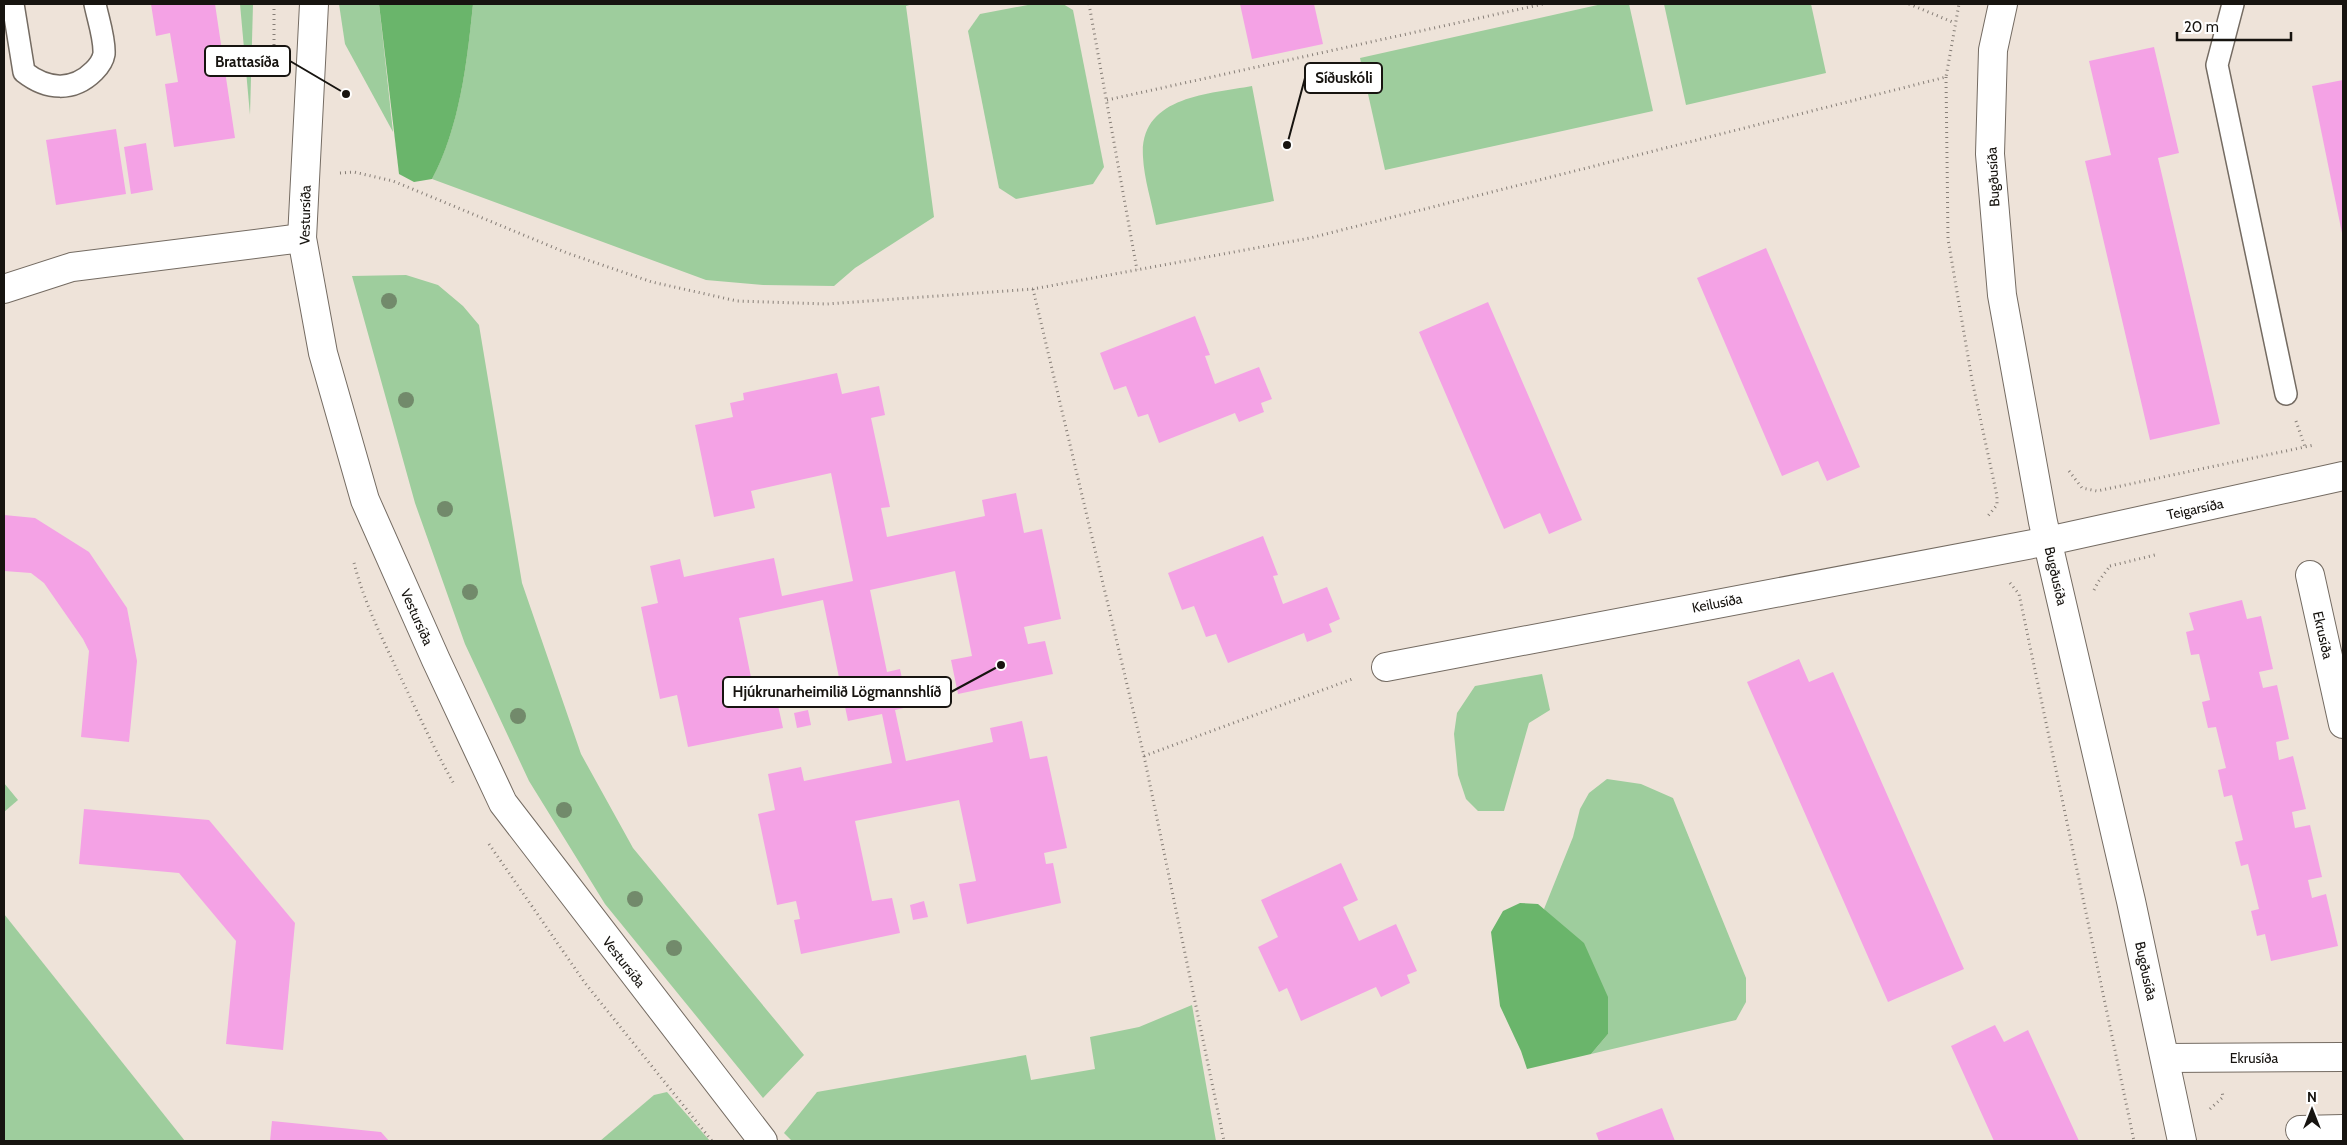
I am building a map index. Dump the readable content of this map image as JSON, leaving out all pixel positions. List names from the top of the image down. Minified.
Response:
{"streets":{"street":["Bugðusíða","Vestursíða","Teigarsíða","Keilusíða","Ekrusíða"]},"crossings":[["Bugðusíða","Teigarsíða"],["Bugðusíða","Keilusíða"],["Bugðusíða","Ekrusíða"],["Teigarsíða","Keilusíða"]],"places":["Brattasíða","Síðuskóli","Hjúkrunarheimilið Lögmannshlíð"],"scale_bar":"20 m","north":"top"}
